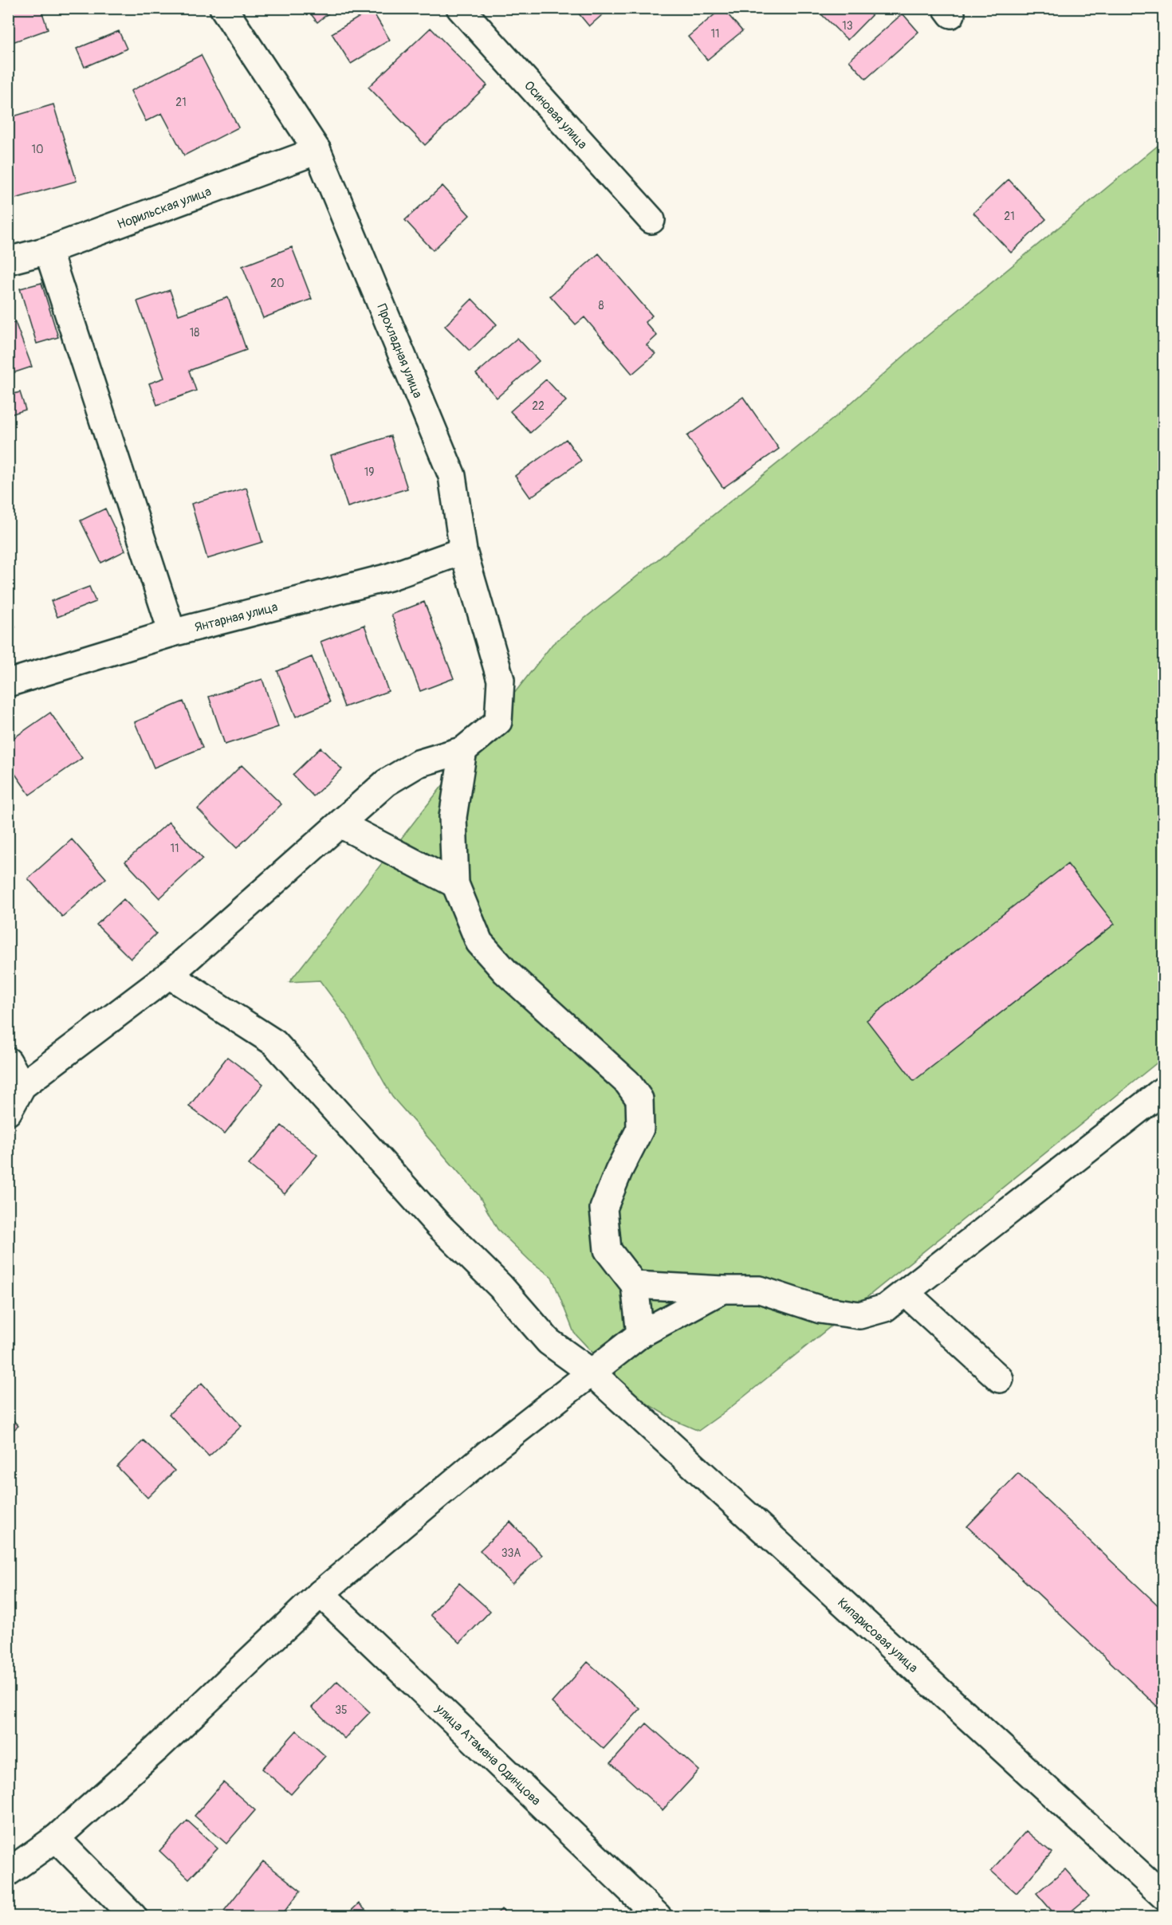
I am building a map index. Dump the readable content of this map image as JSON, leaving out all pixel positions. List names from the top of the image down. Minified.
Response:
{"streets":{"street":["Осиновая улица","Норильская улица","Прохладная улица","Янтарная улица","Кипарисовая улица","улица Атамана Одинцова"]},"crossings":[["Норильская улица","Прохладная улица"],["Прохладная улица","Янтарная улица"]],"house_numbers":["13","11","21","10","21","20","8","18","22","19","11","33А","35"]}
